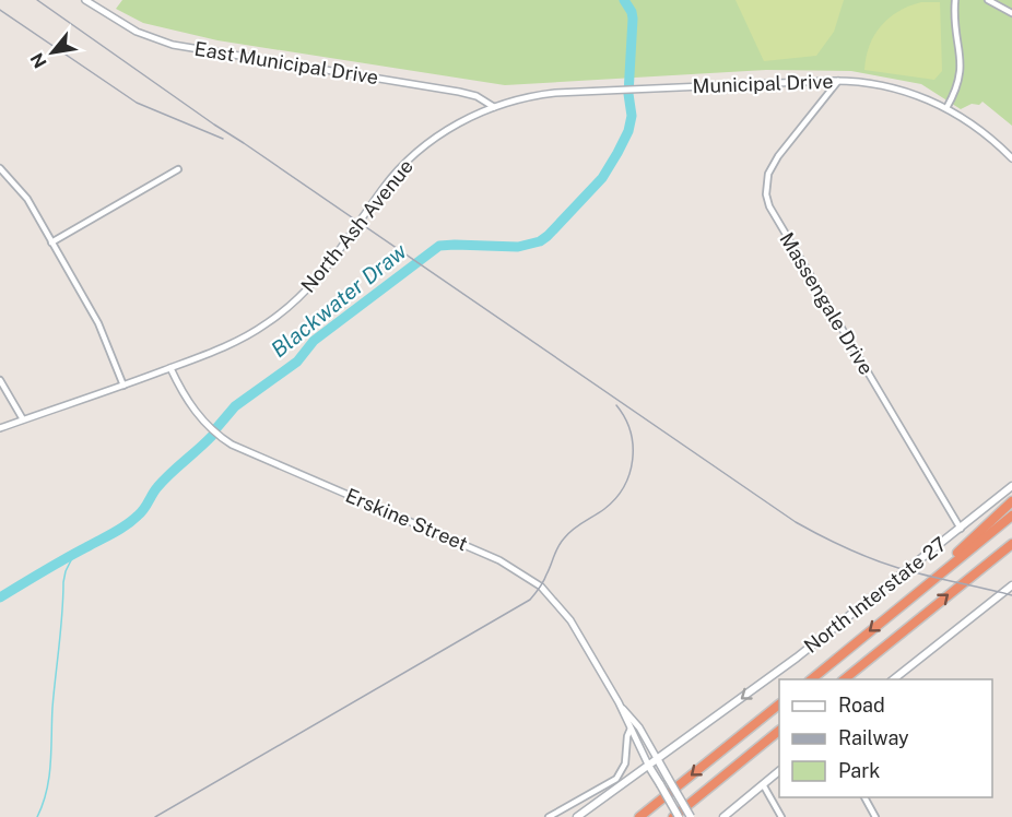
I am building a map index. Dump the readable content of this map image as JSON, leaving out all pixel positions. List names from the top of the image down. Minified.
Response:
{"streets":{"main road":["Erskine Street","North Interstate 27"],"street":["East Municipal Drive","Municipal Drive","North Ash Avenue","Massengale Drive"]},"crossings":[["East Municipal Drive","Municipal Drive"],["East Municipal Drive","North Ash Avenue"],["Municipal Drive","North Ash Avenue"],["Municipal Drive","Massengale Drive"],["North Ash Avenue","Erskine Street"],["Massengale Drive","North Interstate 27"],["Erskine Street","North Interstate 27"]],"one_way":["North Interstate 27"],"water":["Blackwater Draw"],"legend":["Road","Railway","Park"],"north":"bottom left"}
